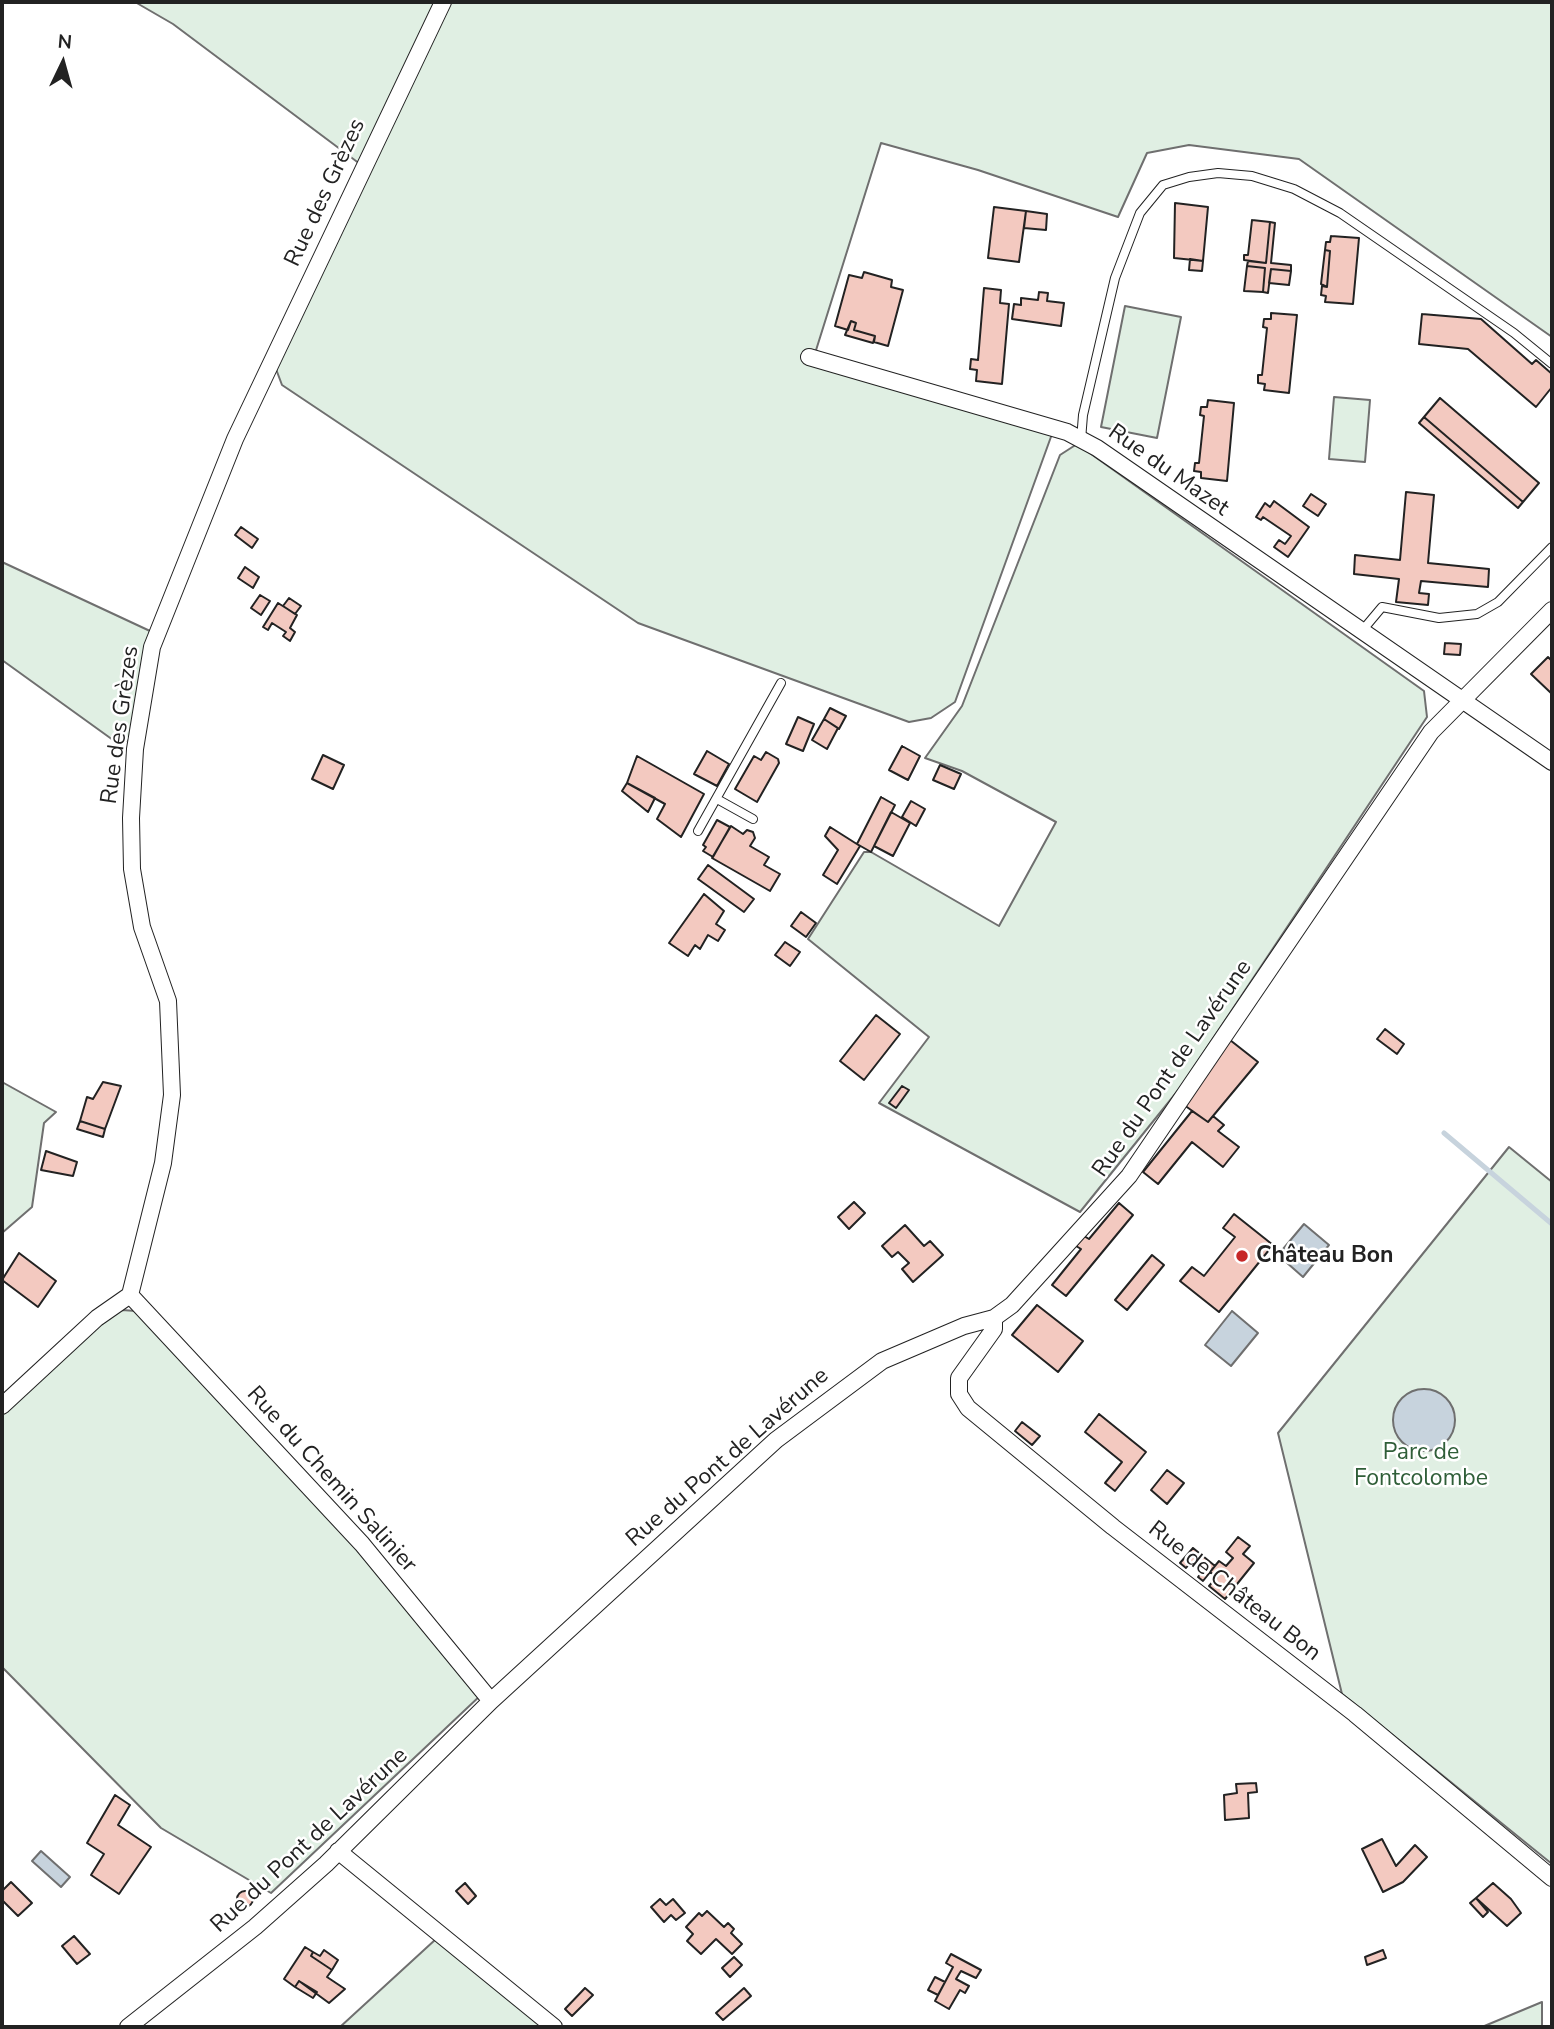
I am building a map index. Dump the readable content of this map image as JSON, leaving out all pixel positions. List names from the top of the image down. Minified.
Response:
{"streets":{"street":["Rue des Grèzes","Rue du Mazet","Rue du Pont de Lavérune","Rue du Chemin Salinier","Rue de Château Bon"]},"crossings":[["Rue des Grèzes","Rue du Chemin Salinier"],["Rue du Mazet","Rue du Pont de Lavérune"],["Rue du Pont de Lavérune","Rue du Chemin Salinier"],["Rue du Pont de Lavérune","Rue de Château Bon"]],"parks":["Parc de Fontcolombe"],"places":["Château Bon"],"north":"top"}
